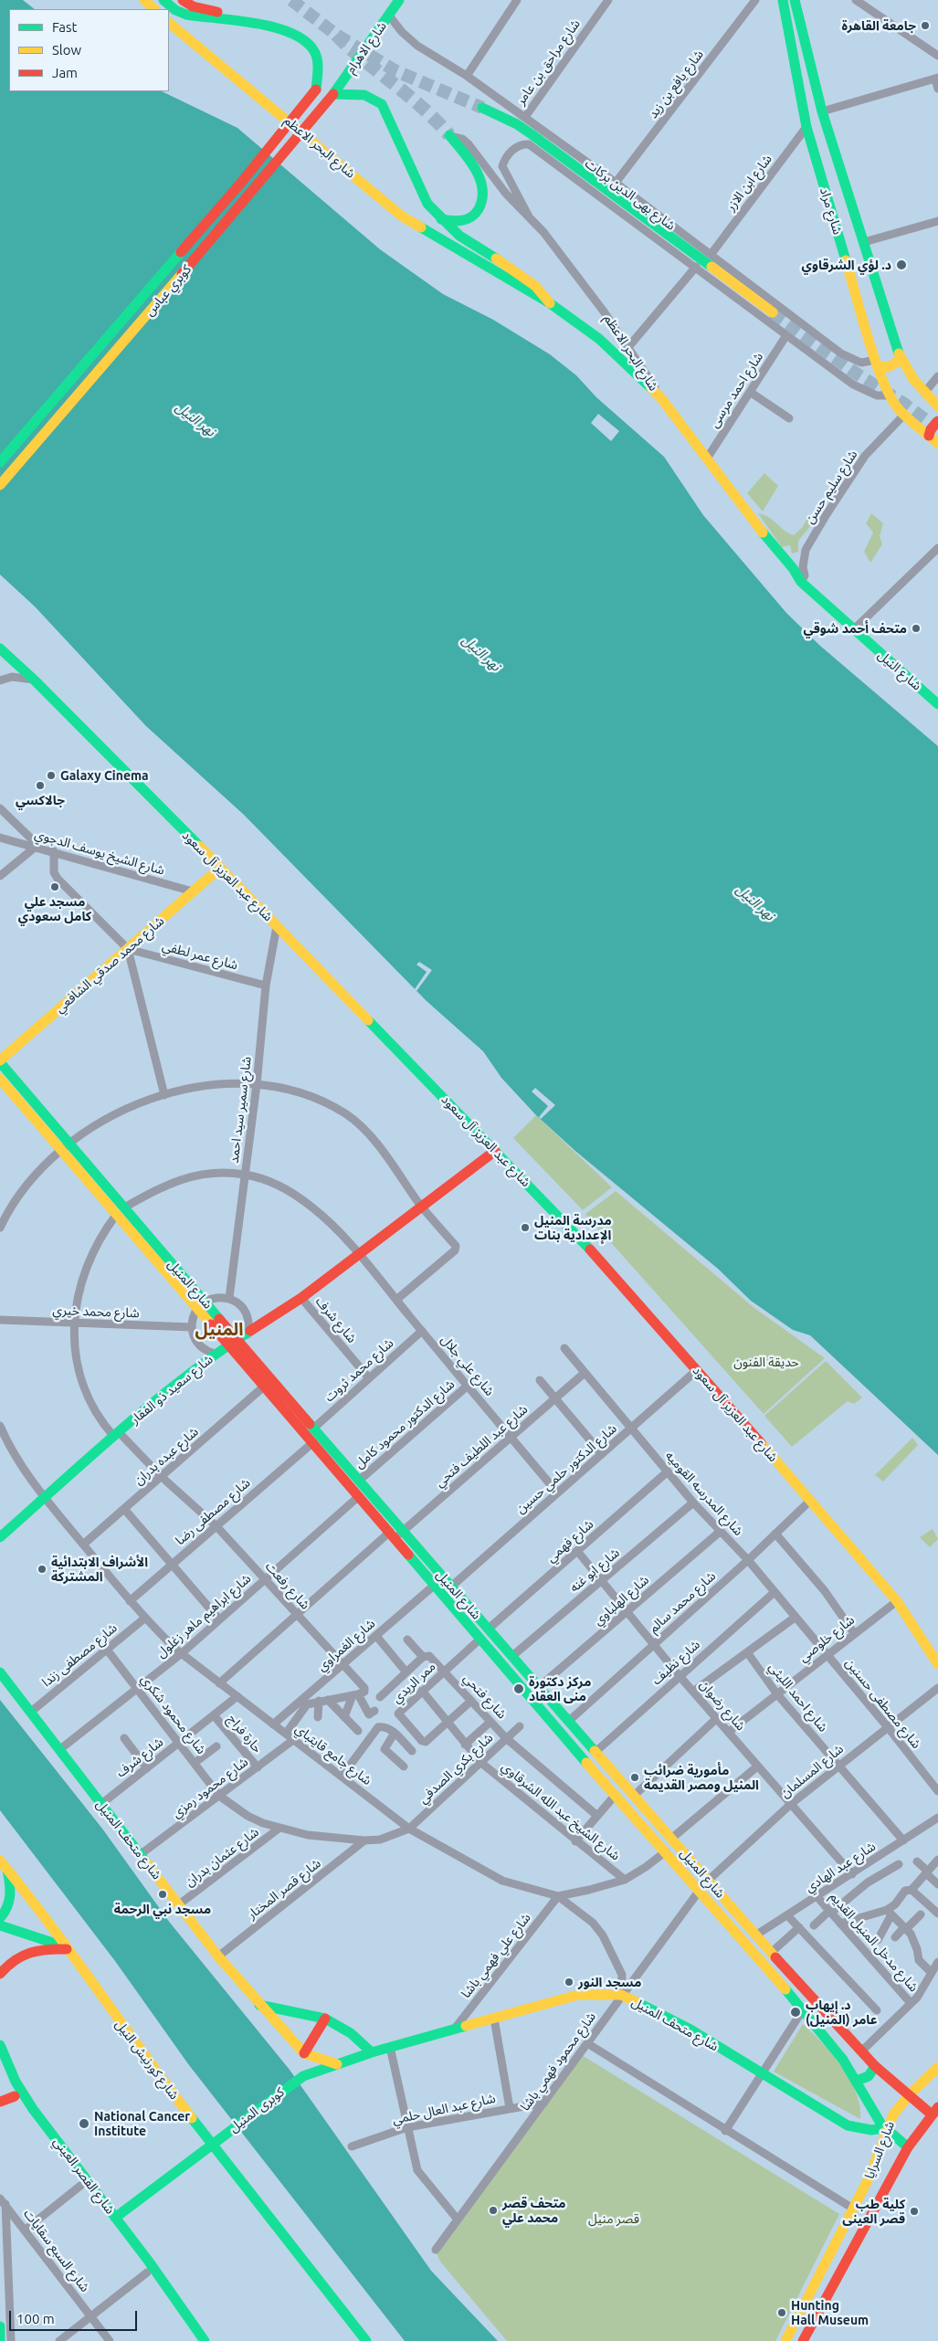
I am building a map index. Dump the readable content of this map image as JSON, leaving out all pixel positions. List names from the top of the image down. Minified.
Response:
{"streets":{"main road":["شارع الاهرام","شارع البحر الاعظم","شارع بهى الدين بركات","شارع مراد","كوبري عباس","شارع النيل","شارع عبد العزيز آل سعود","شارع محمد صدقي الشافعي","شارع المنيل","شارع سعيد ذو الفقار","شارع متحف المنيل","شارع كورنيش النيل","كوبرى المنيل","شارع السرايا","شارع القصر العيني"],"street":["شارع مراحق بن عامر","شارع يافع بن زيد","شارع ابن الازر","شارع احمد مرسى","شارع سليم حسن","شارع الشيخ يوسف الدجوي","شارع عمر لطفي","شارع سمير سيد احمد","شارع محمد خيري","شارع شرف","شارع علي جلال","شارع محمد ثروت","شارع الدكتور محمود كامل","شارع عبد اللطيف فتحي","شارع عبده بدران","شارع الدكتور حلمي حسين","شارع المدرسه القوميه","شارع مصطفى رضا","شارع فهمي","شارع ابو غنه","شارع رفعت","شارع الهلباوي","شارع محمد سالم","شارع ابراهيم ماهر زغلول","شارع خلوصي","شارع الغمراوي","شارع مصطفى زندا","شارع نظيف","ممر الريدي","شارع فتحي","شارع احمد الليثي","شارع مصطفى حسنين","شارع رضوان","شارع محمود شكري","حارة فراج","شارع جامع قايتباي","شارع بكري الصدفي","شارع المسلمان","شارع محمود رمزي","شارع الشيخ عبد الله الشرقاوي","شارع عثمان بدران","شارع عبد الهادي","شارع قصر المختار","شارع مدخل المنيل القديم","شارع علي فهمي باشا","شارع محمود فهمي باشا","شارع عبد العال حلمي","شارع السبع سقايات"]},"crossings":[["شارع الاهرام","شارع بهى الدين بركات"],["شارع الاهرام","كوبري عباس"],["شارع مراحق بن عامر","شارع بهى الدين بركات"],["شارع يافع بن زيد","شارع بهى الدين بركات"],["شارع البحر الاعظم","شارع احمد مرسى"],["شارع البحر الاعظم","شارع سليم حسن"],["شارع البحر الاعظم","شارع النيل"],["شارع ابن الازر","شارع بهى الدين بركات"],["شارع ابن الازر","شارع مراد"],["شارع بهى الدين بركات","شارع مراد"],["شارع مراد","شارع سليم حسن"],["شارع سليم حسن","شارع النيل"],["شارع الشيخ يوسف الدجوي","شارع محمد صدقي الشافعي"],["شارع عبد العزيز آل سعود","شارع محمد صدقي الشافعي"],["شارع عبد العزيز آل سعود","شارع سمير سيد احمد"],["شارع عبد العزيز آل سعود","شارع سعيد ذو الفقار"],["شارع عبد العزيز آل سعود","شارع الدكتور حلمي حسين"],["شارع عبد العزيز آل سعود","شارع محمد سالم"],["شارع عبد العزيز آل سعود","شارع خلوصي"],["شارع عمر لطفي","شارع محمد صدقي الشافعي"],["شارع عمر لطفي","شارع سمير سيد احمد"],["شارع محمد صدقي الشافعي","شارع المنيل"],["شارع سمير سيد احمد","شارع علي جلال"],["شارع المنيل","شارع علي جلال"],["شارع المنيل","شارع محمد ثروت"],["شارع المنيل","شارع سعيد ذو الفقار"],["شارع المنيل","شارع الدكتور محمود كامل"],["شارع المنيل","شارع عبد اللطيف فتحي"],["شارع المنيل","شارع عبده بدران"],["شارع المنيل","شارع الدكتور حلمي حسين"],["شارع المنيل","شارع مصطفى رضا"],["شارع المنيل","شارع فهمي"],["شارع المنيل","شارع ابو غنه"],["شارع المنيل","شارع رفعت"],["شارع المنيل","شارع الهلباوي"],["شارع المنيل","شارع محمد سالم"],["شارع المنيل","شارع ابراهيم ماهر زغلول"],["شارع المنيل","شارع الغمراوي"],["شارع المنيل","شارع نظيف"],["شارع المنيل","ممر الريدي"],["شارع المنيل","شارع جامع قايتباي"],["شارع المنيل","شارع المسلمان"],["شارع المنيل","شارع متحف المنيل"],["شارع المنيل","شارع عبد الهادي"],["شارع المنيل","شارع محمود فهمي باشا"],["شارع المنيل","شارع السرايا"],["شارع محمد خيري","شارع رفعت"],["شارع شرف","شارع محمد ثروت"],["شارع شرف","شارع سعيد ذو الفقار"],["شارع شرف","شارع محمود شكري"],["شارع شرف","حارة فراج"],["شارع شرف","شارع جامع قايتباي"],["شارع شرف","شارع متحف المنيل"],["شارع علي جلال","شارع محمد ثروت"],["شارع علي جلال","شارع سعيد ذو الفقار"],["شارع علي جلال","شارع الدكتور محمود كامل"],["شارع علي جلال","شارع عبد اللطيف فتحي"],["شارع علي جلال","شارع الدكتور حلمي حسين"],["شارع علي جلال","شارع رفعت"],["شارع سعيد ذو الفقار","شارع رفعت"],["شارع سعيد ذو الفقار","شارع جامع قايتباي"],["شارع عبد اللطيف فتحي","شارع المدرسه القوميه"],["شارع عبد اللطيف فتحي","شارع رفعت"],["شارع عبد اللطيف فتحي","شارع جامع قايتباي"],["شارع عبده بدران","شارع رفعت"],["شارع عبده بدران","شارع جامع قايتباي"],["شارع الدكتور حلمي حسين","شارع المدرسه القوميه"],["شارع المدرسه القوميه","شارع فهمي"],["شارع المدرسه القوميه","شارع ابو غنه"],["شارع المدرسه القوميه","شارع الهلباوي"],["شارع المدرسه القوميه","شارع محمد سالم"],["شارع المدرسه القوميه","شارع خلوصي"],["شارع المدرسه القوميه","شارع نظيف"],["شارع المدرسه القوميه","شارع مصطفى حسنين"],["شارع مصطفى رضا","شارع رفعت"],["شارع مصطفى رضا","شارع جامع قايتباي"],["شارع فهمي","شارع رضوان"],["شارع ابو غنه","شارع رضوان"],["شارع رفعت","شارع ابراهيم ماهر زغلول"],["شارع رفعت","شارع الغمراوي"],["شارع الهلباوي","شارع رضوان"],["شارع محمد سالم","شارع رضوان"],["شارع ابراهيم ماهر زغلول","شارع محمود شكري"],["شارع ابراهيم ماهر زغلول","شارع جامع قايتباي"],["شارع ابراهيم ماهر زغلول","شارع متحف المنيل"],["شارع خلوصي","شارع احمد الليثي"],["شارع خلوصي","شارع مصطفى حسنين"],["شارع خلوصي","شارع رضوان"],["شارع الغمراوي","شارع جامع قايتباي"],["شارع مصطفى زندا","شارع محمود شكري"],["شارع مصطفى زندا","شارع جامع قايتباي"],["شارع مصطفى زندا","شارع متحف المنيل"],["شارع نظيف","شارع رضوان"],["ممر الريدي","شارع فتحي"],["ممر الريدي","شارع الشيخ عبد الله الشرقاوي"],["شارع فتحي","شارع بكري الصدفي"],["شارع احمد الليثي","شارع المسلمان"],["شارع احمد الليثي","شارع عبد الهادي"],["شارع مصطفى حسنين","شارع المسلمان"],["شارع رضوان","شارع المسلمان"],["شارع رضوان","شارع عبد الهادي"],["شارع محمود شكري","شارع جامع قايتباي"],["شارع محمود شكري","شارع بكري الصدفي"],["شارع محمود شكري","شارع محمود رمزي"],["شارع محمود شكري","شارع عثمان بدران"],["شارع محمود شكري","شارع قصر المختار"],["حارة فراج","شارع محمود رمزي"],["شارع جامع قايتباي","شارع بكري الصدفي"],["شارع جامع قايتباي","شارع محمود رمزي"],["شارع جامع قايتباي","شارع الشيخ عبد الله الشرقاوي"],["شارع جامع قايتباي","شارع علي فهمي باشا"],["شارع بكري الصدفي","شارع الشيخ عبد الله الشرقاوي"],["شارع محمود رمزي","شارع متحف المنيل"],["شارع متحف المنيل","شارع عثمان بدران"],["شارع متحف المنيل","شارع قصر المختار"],["شارع متحف المنيل","شارع علي فهمي باشا"],["شارع متحف المنيل","شارع محمود فهمي باشا"],["شارع متحف المنيل","كوبرى المنيل"],["شارع متحف المنيل","شارع السرايا"],["شارع عبد الهادي","شارع مدخل المنيل القديم"],["شارع كورنيش النيل","كوبرى المنيل"],["شارع محمود فهمي باشا","شارع عبد العال حلمي"]],"districts":["المنيل"],"water":["نهر النيل"],"parks":["حديقة الفنون","قصر منيل"],"places":["جامعة القاهرة","د. لؤي الشرقاوي","متحف أحمد شوقي","Galaxy Cinema","جالاكسي","مسجد علي كامل سعودي","مدرسة المنيل الإعدادية بنات","الأشراف الابتدائية المشتركة","مركز دكتورة منى العقاد","مأمورية ضرائب المنيل ومصر القديمة","مسجد نبي الرحمة","مسجد النور","د. إيهاب عامر (المنيل)","National Cancer Institute","متحف قصر محمد علي","كلية طب قصر العينى","Hunting Hall Museum"],"legend":["Fast","Slow","Jam"],"scale_bar":"100 m"}
